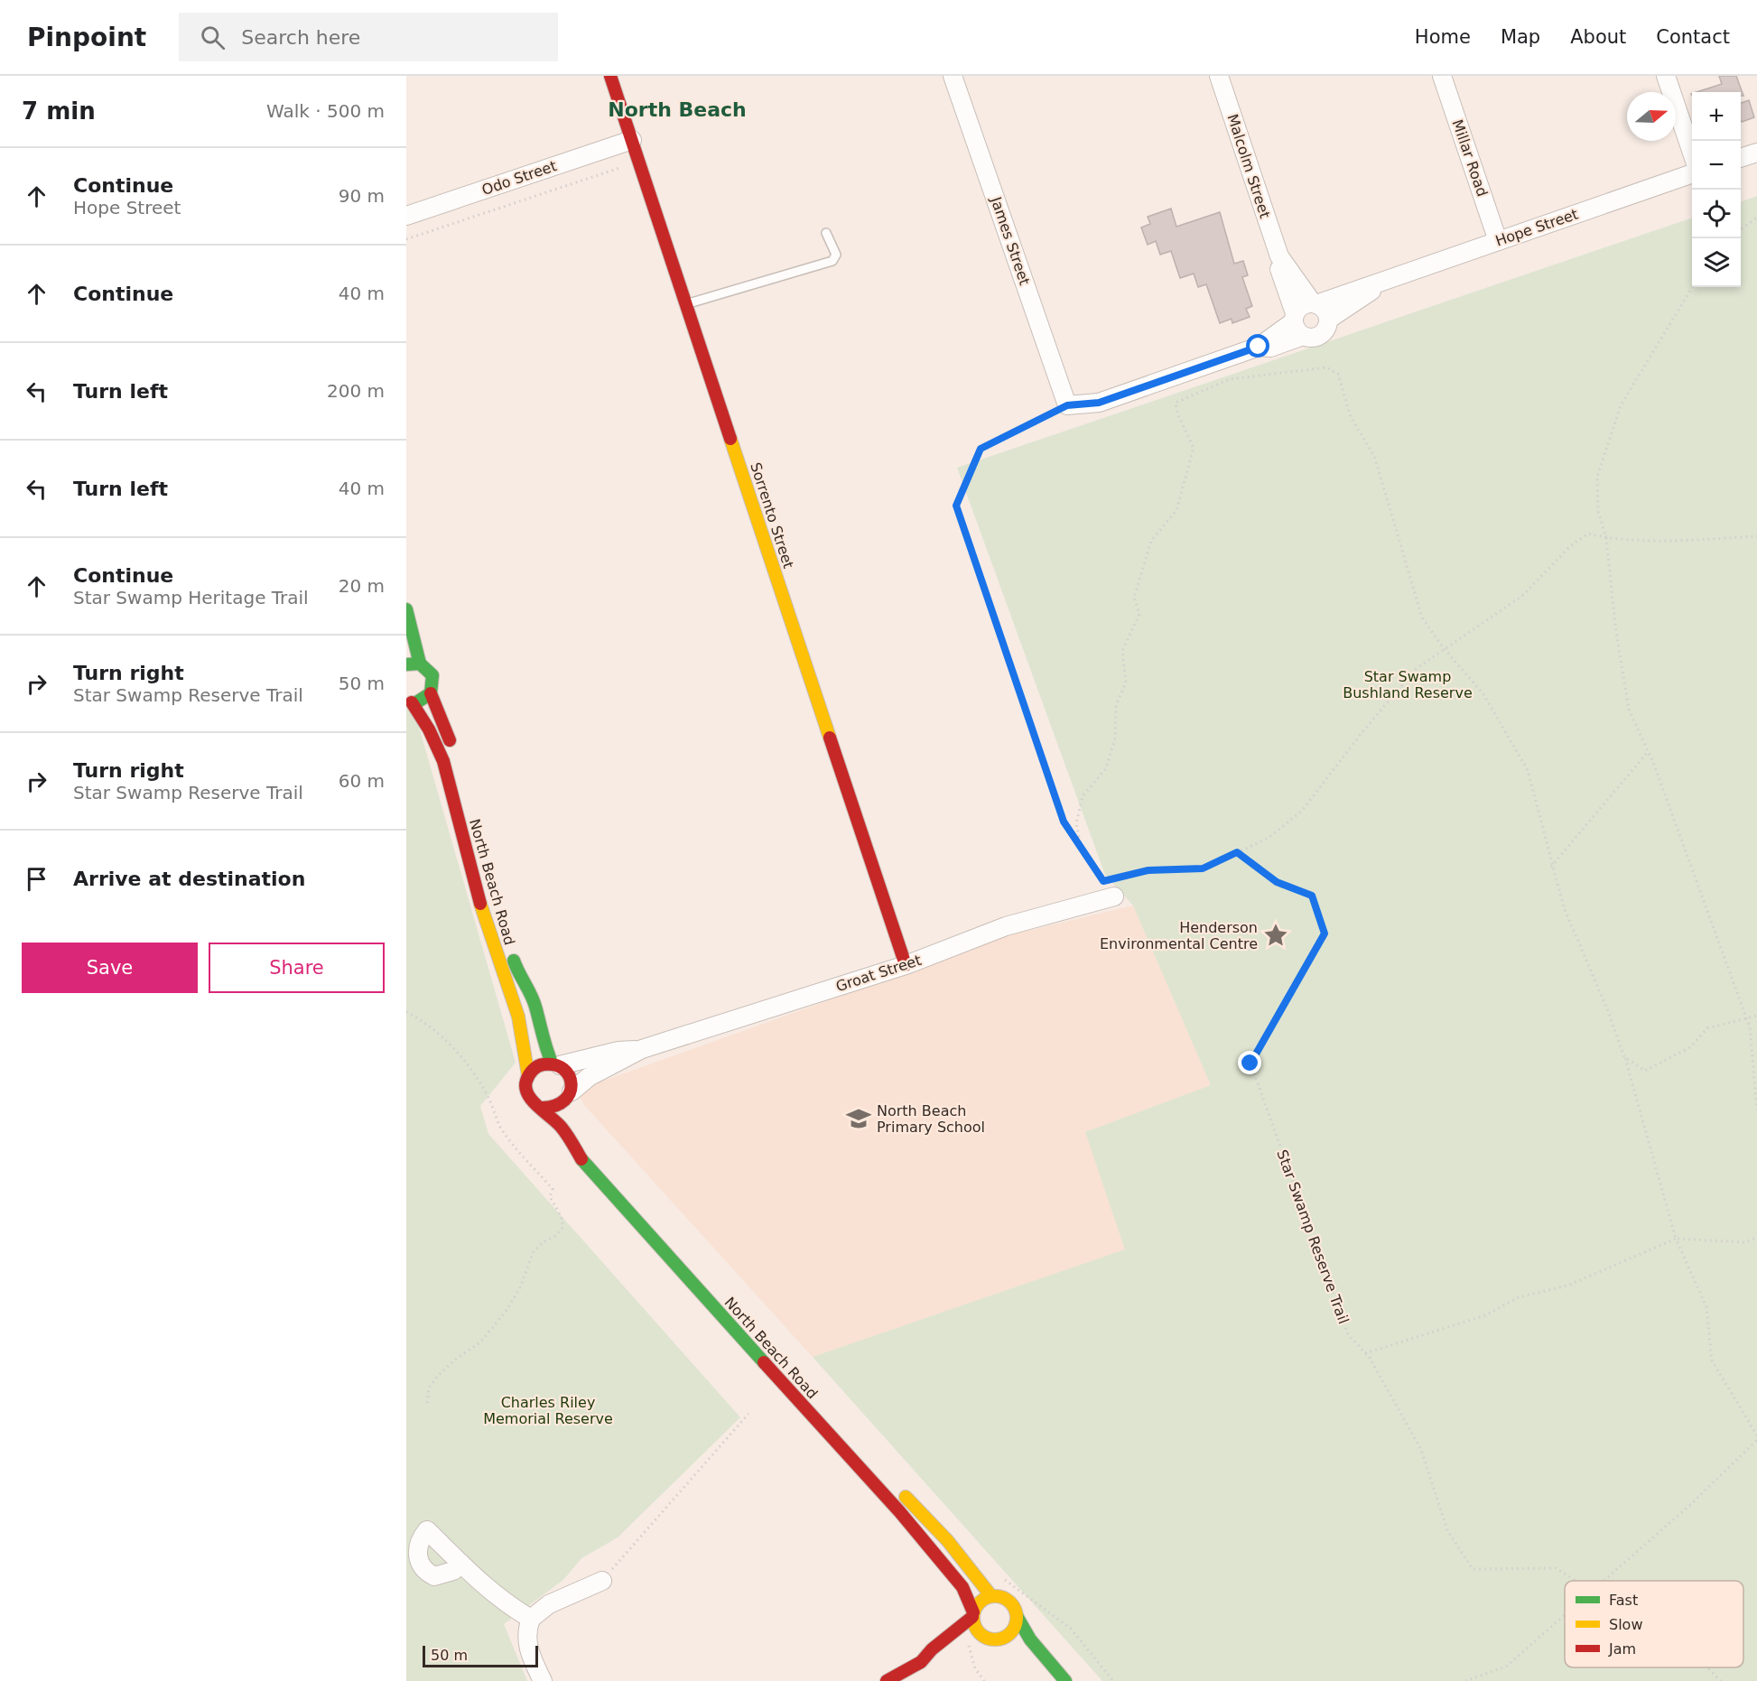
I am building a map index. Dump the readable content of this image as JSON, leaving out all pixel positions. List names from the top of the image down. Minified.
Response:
{"streets":{"main road":["Sorrento Street","North Beach Road"],"street":["Millar Road","Malcolm Street","Odo Street","Hope Street","James Street","Groat Street"],"path":["Star Swamp Reserve Trail"]},"crossings":[["Millar Road","Hope Street"],["Malcolm Street","Hope Street"],["Odo Street","Sorrento Street"],["Sorrento Street","Groat Street"],["North Beach Road","Groat Street"]],"districts":["North Beach"],"parks":["Star Swamp Bushland Reserve","Charles Riley Memorial Reserve"],"places":{"place":["Henderson Environmental Centre"],"school or university":["North Beach Primary School"]},"legend":["Fast","Slow","Jam"],"scale_bar":"50 m","north":"right","page":{"header":"Pinpoint","search":"Search here","nav":["Home","Map","About","Contact"],"heading":["7 min","Walk · 500 m"],"map_buttons":["+","−"],"list":[["Continue","Hope Street","90 m"],["Continue","40 m"],["Turn left","200 m"],["Turn left","40 m"],["Continue","Star Swamp Heritage Trail","20 m"],["Turn right","Star Swamp Reserve Trail","50 m"],["Turn right","Star Swamp Reserve Trail","60 m"],"Arrive at destination"],"buttons":["Save","Share"],"scale":"50 m"}}
